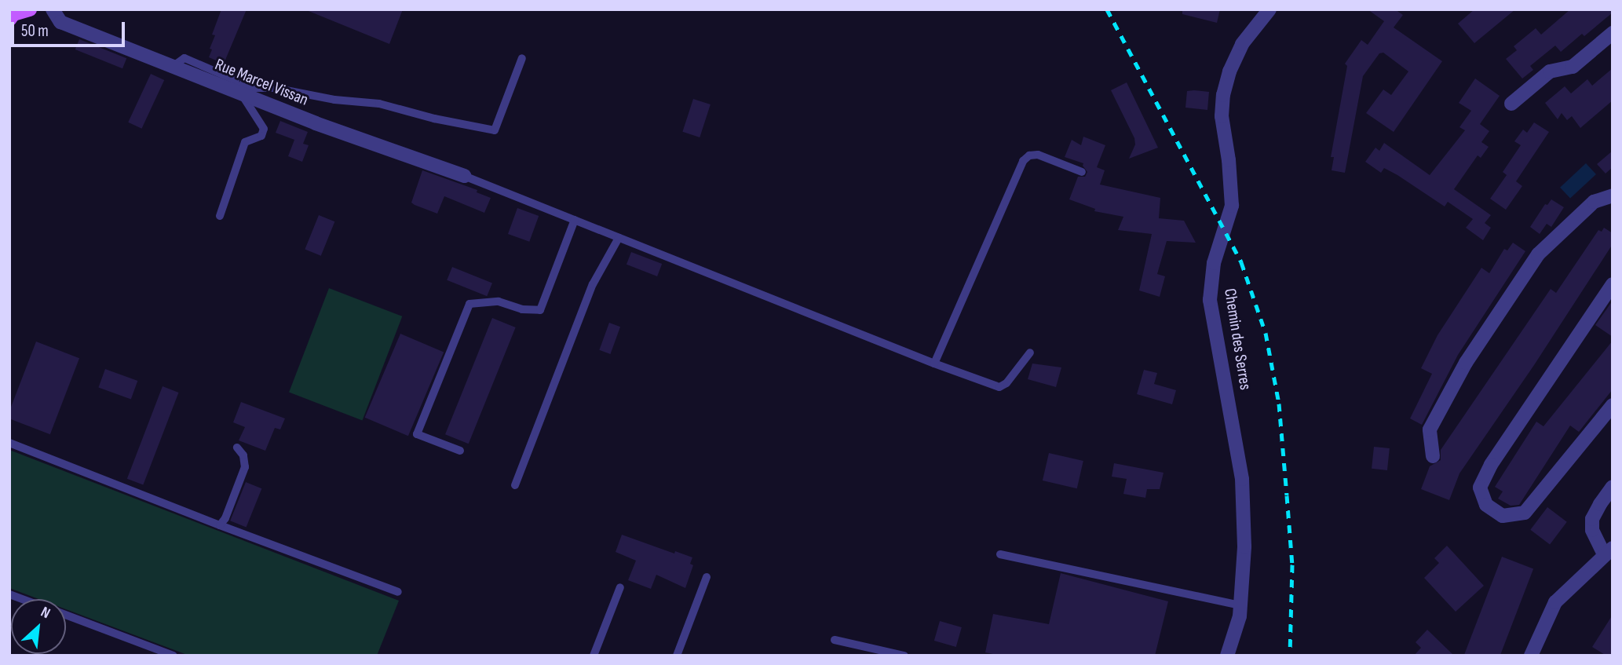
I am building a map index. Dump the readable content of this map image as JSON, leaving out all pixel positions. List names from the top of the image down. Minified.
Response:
{"streets":{"street":["Rue Marcel Vissan","Chemin des Serres"]},"scale_bar":"50 m","north":"top right"}
